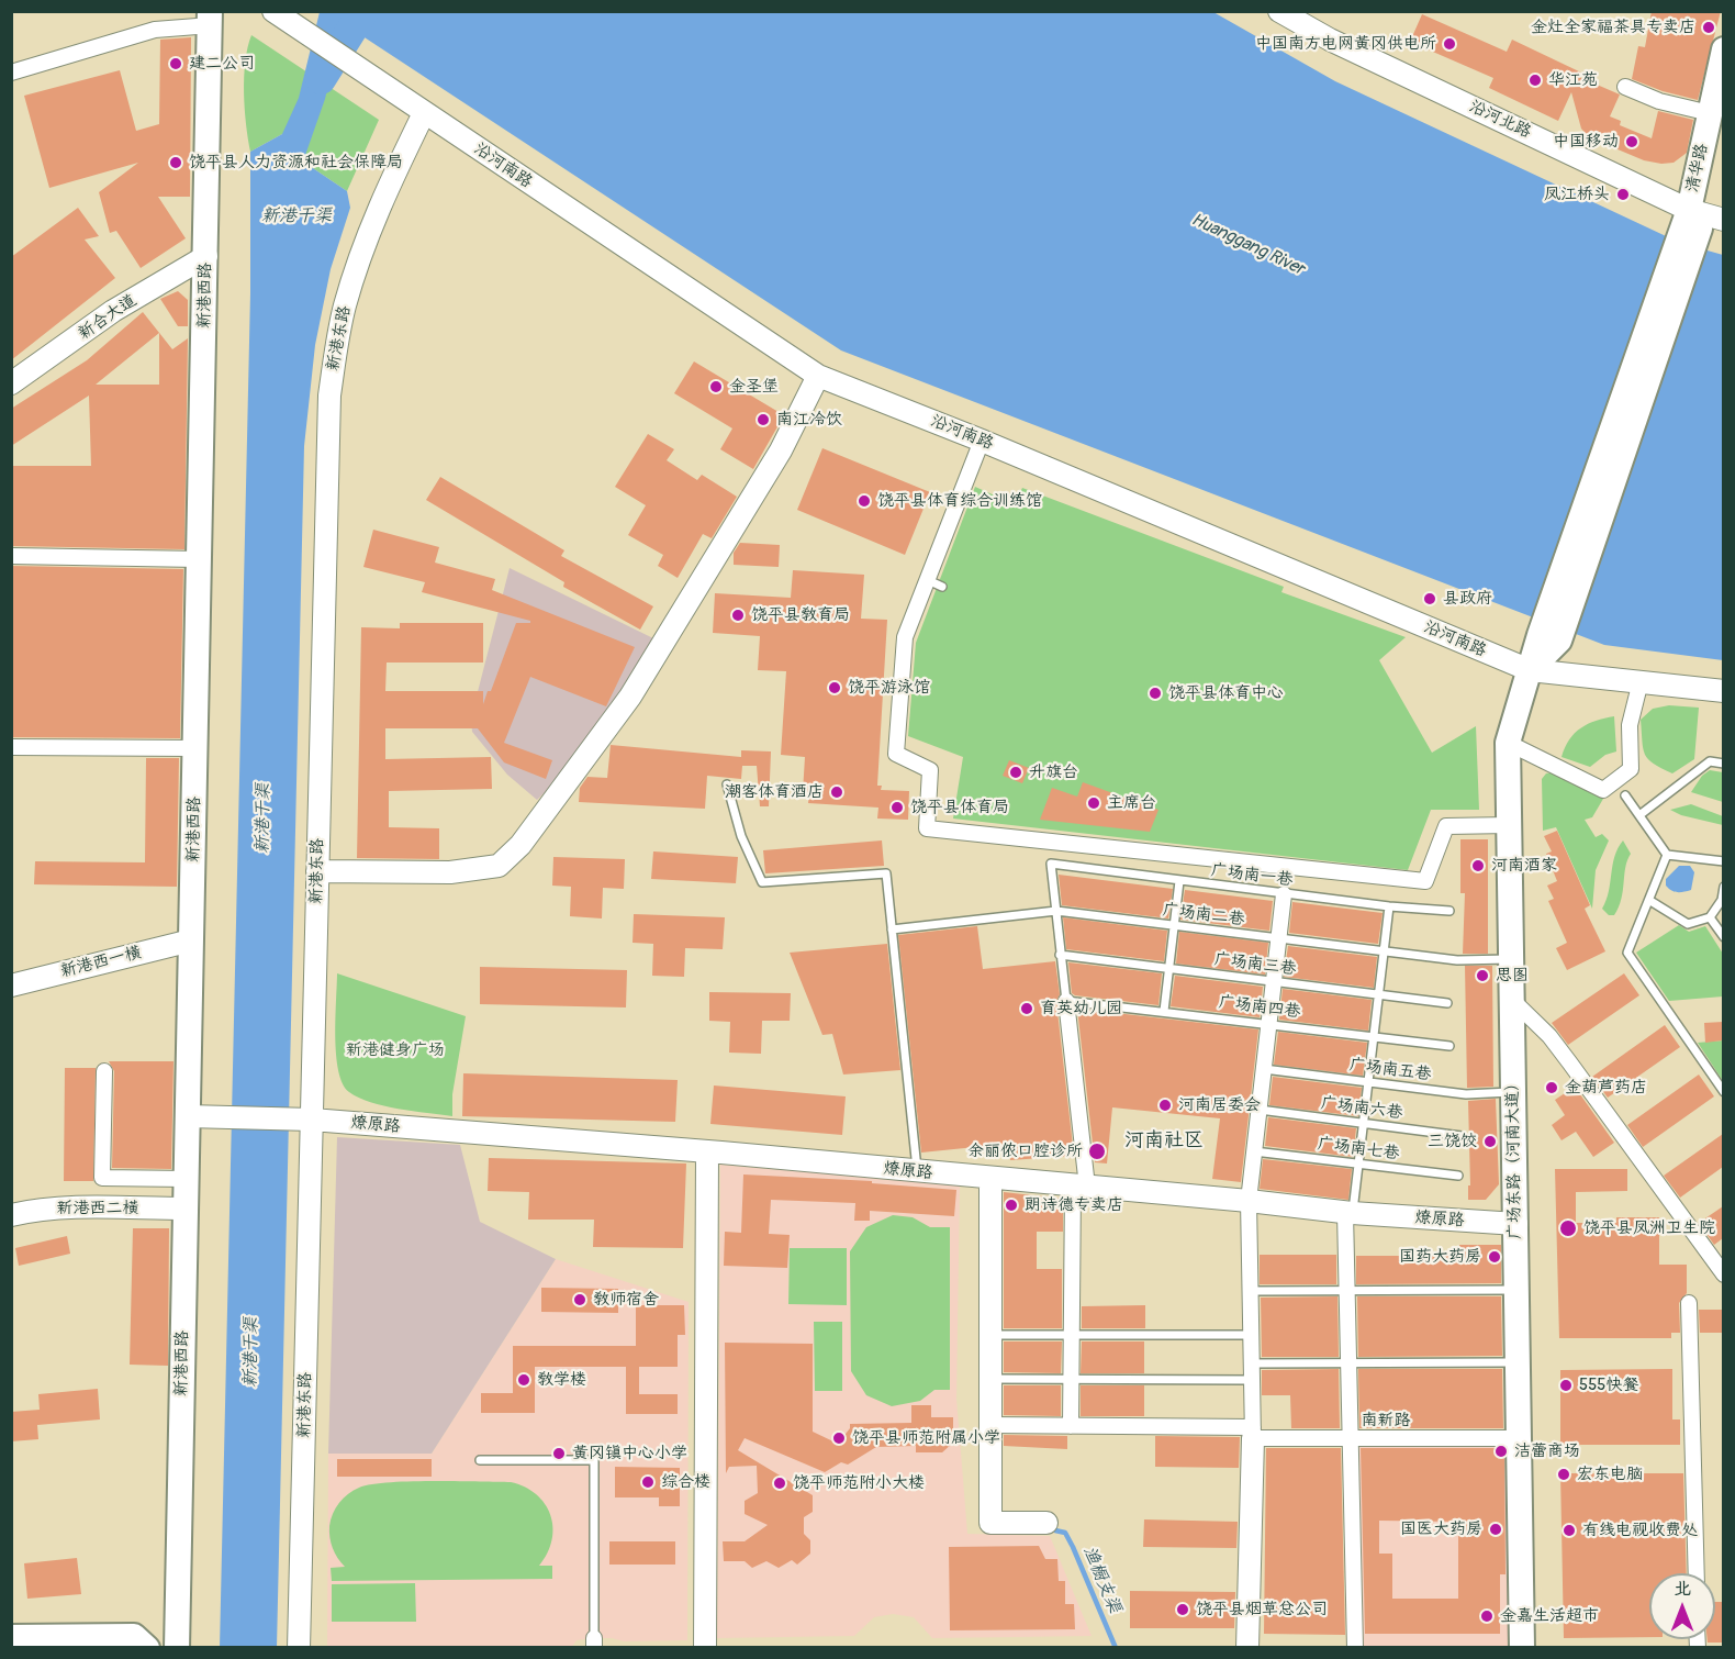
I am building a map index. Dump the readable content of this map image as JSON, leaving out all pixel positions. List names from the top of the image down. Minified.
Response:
{"streets":{"main road":["沿河北路","沿河南路","清华路","新港西路","新合大道","新港东路","新港西一横","燎原路","广场东路（河南大道）","新港西二横"],"street":["南新路"],"lane":["广场南一巷","广场南二巷","广场南三巷","广场南四巷","广场南五巷","广场南六巷","广场南七巷"]},"crossings":[["沿河北路","清华路"],["沿河南路","清华路"],["沿河南路","新港东路"],["沿河南路","广场东路（河南大道）"],["清华路","广场东路（河南大道）"],["新港西路","新合大道"],["新港西路","新港西一横"],["新港西路","燎原路"],["新港西路","新港西二横"],["新港东路","燎原路"],["广场南一巷","广场南二巷"],["广场南二巷","广场东路（河南大道）"],["广场南五巷","广场东路（河南大道）"],["燎原路","广场东路（河南大道）"],["广场东路（河南大道）","南新路"]],"districts":["河南社区"],"water":["新港干渠","Huanggang River","渔橱支渠"],"parks":["新港健身广场"],"places":["金灶全家福茶具专卖店","中国南方电网黄冈供电所","建二公司","华江苑","中国移动","饶平县人力资源和社会保障局","凤江桥头","金圣堡","南江冷饮","饶平县体育综合训练馆","县政府","饶平县教育局","饶平游泳馆","饶平县体育中心","升旗台","潮客体育酒店","主席台","饶平县体育局","河南酒家","思图","育英幼儿园","金葫芦药店","河南居委会","三饶饺","余丽侬口腔诊所","朗诗德专卖店","饶平县凤洲卫生院","国药大药房","教师宿舍","教学楼","555快餐","饶平县师范附属小学","洁蕾商场","黄冈镇中心小学","宏东电脑","综合楼","饶平师范附小大楼","国医大药房","有线电视收费处","饶平县烟草总公司","金嘉生活超市"],"north":"top"}
